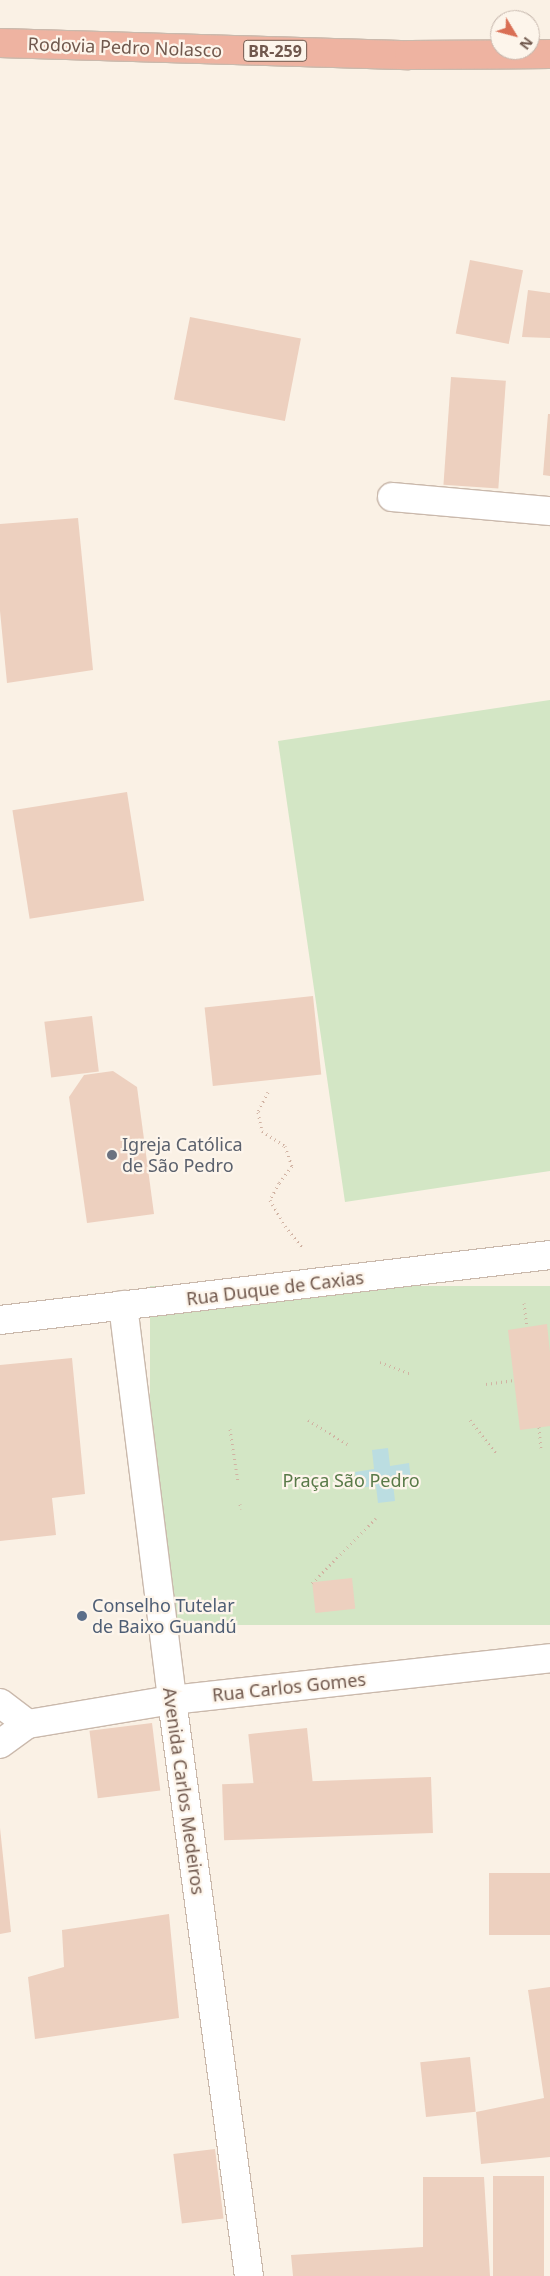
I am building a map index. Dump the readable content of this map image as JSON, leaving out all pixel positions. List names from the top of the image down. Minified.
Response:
{"streets":{"highway":["Rodovia Pedro Nolasco","BR-259"],"street":["Rua Duque de Caxias","Rua Carlos Gomes","Avenida Carlos Medeiros"]},"crossings":[["Rua Duque de Caxias","Avenida Carlos Medeiros"],["Rua Carlos Gomes","Avenida Carlos Medeiros"]],"parks":["Praça São Pedro"],"places":["Igreja Católica de São Pedro","Conselho Tutelar de Baixo Guandú"],"north":"bottom right"}
